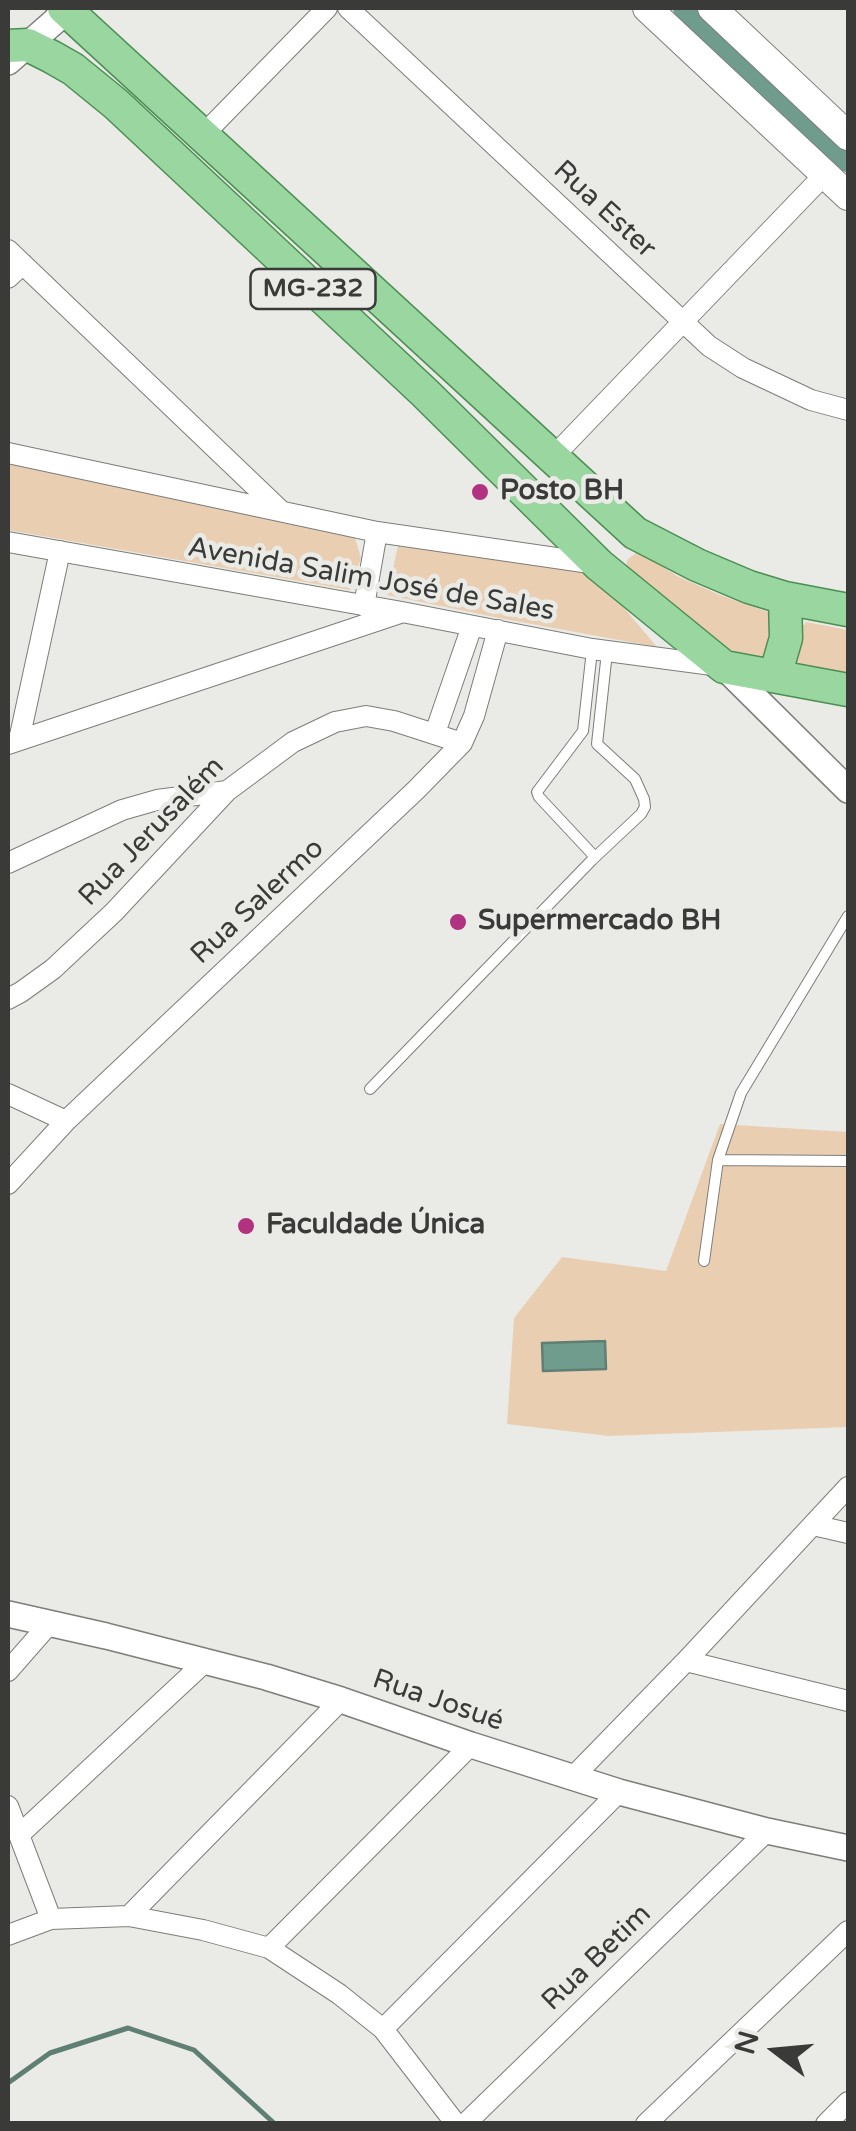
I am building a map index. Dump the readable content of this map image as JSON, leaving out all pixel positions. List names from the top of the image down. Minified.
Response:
{"streets":{"main road":["MG-232"],"street":["Rua Ester","Avenida Salim José de Sales","Rua Jerusalém","Rua Salermo","Rua Josué","Rua Betim"]},"crossings":[["MG-232","Avenida Salim José de Sales"],["Avenida Salim José de Sales","Rua Salermo"],["Rua Jerusalém","Rua Salermo"],["Rua Josué","Rua Betim"]],"places":["Posto BH","Supermercado BH","Faculdade Única"],"north":"left"}
